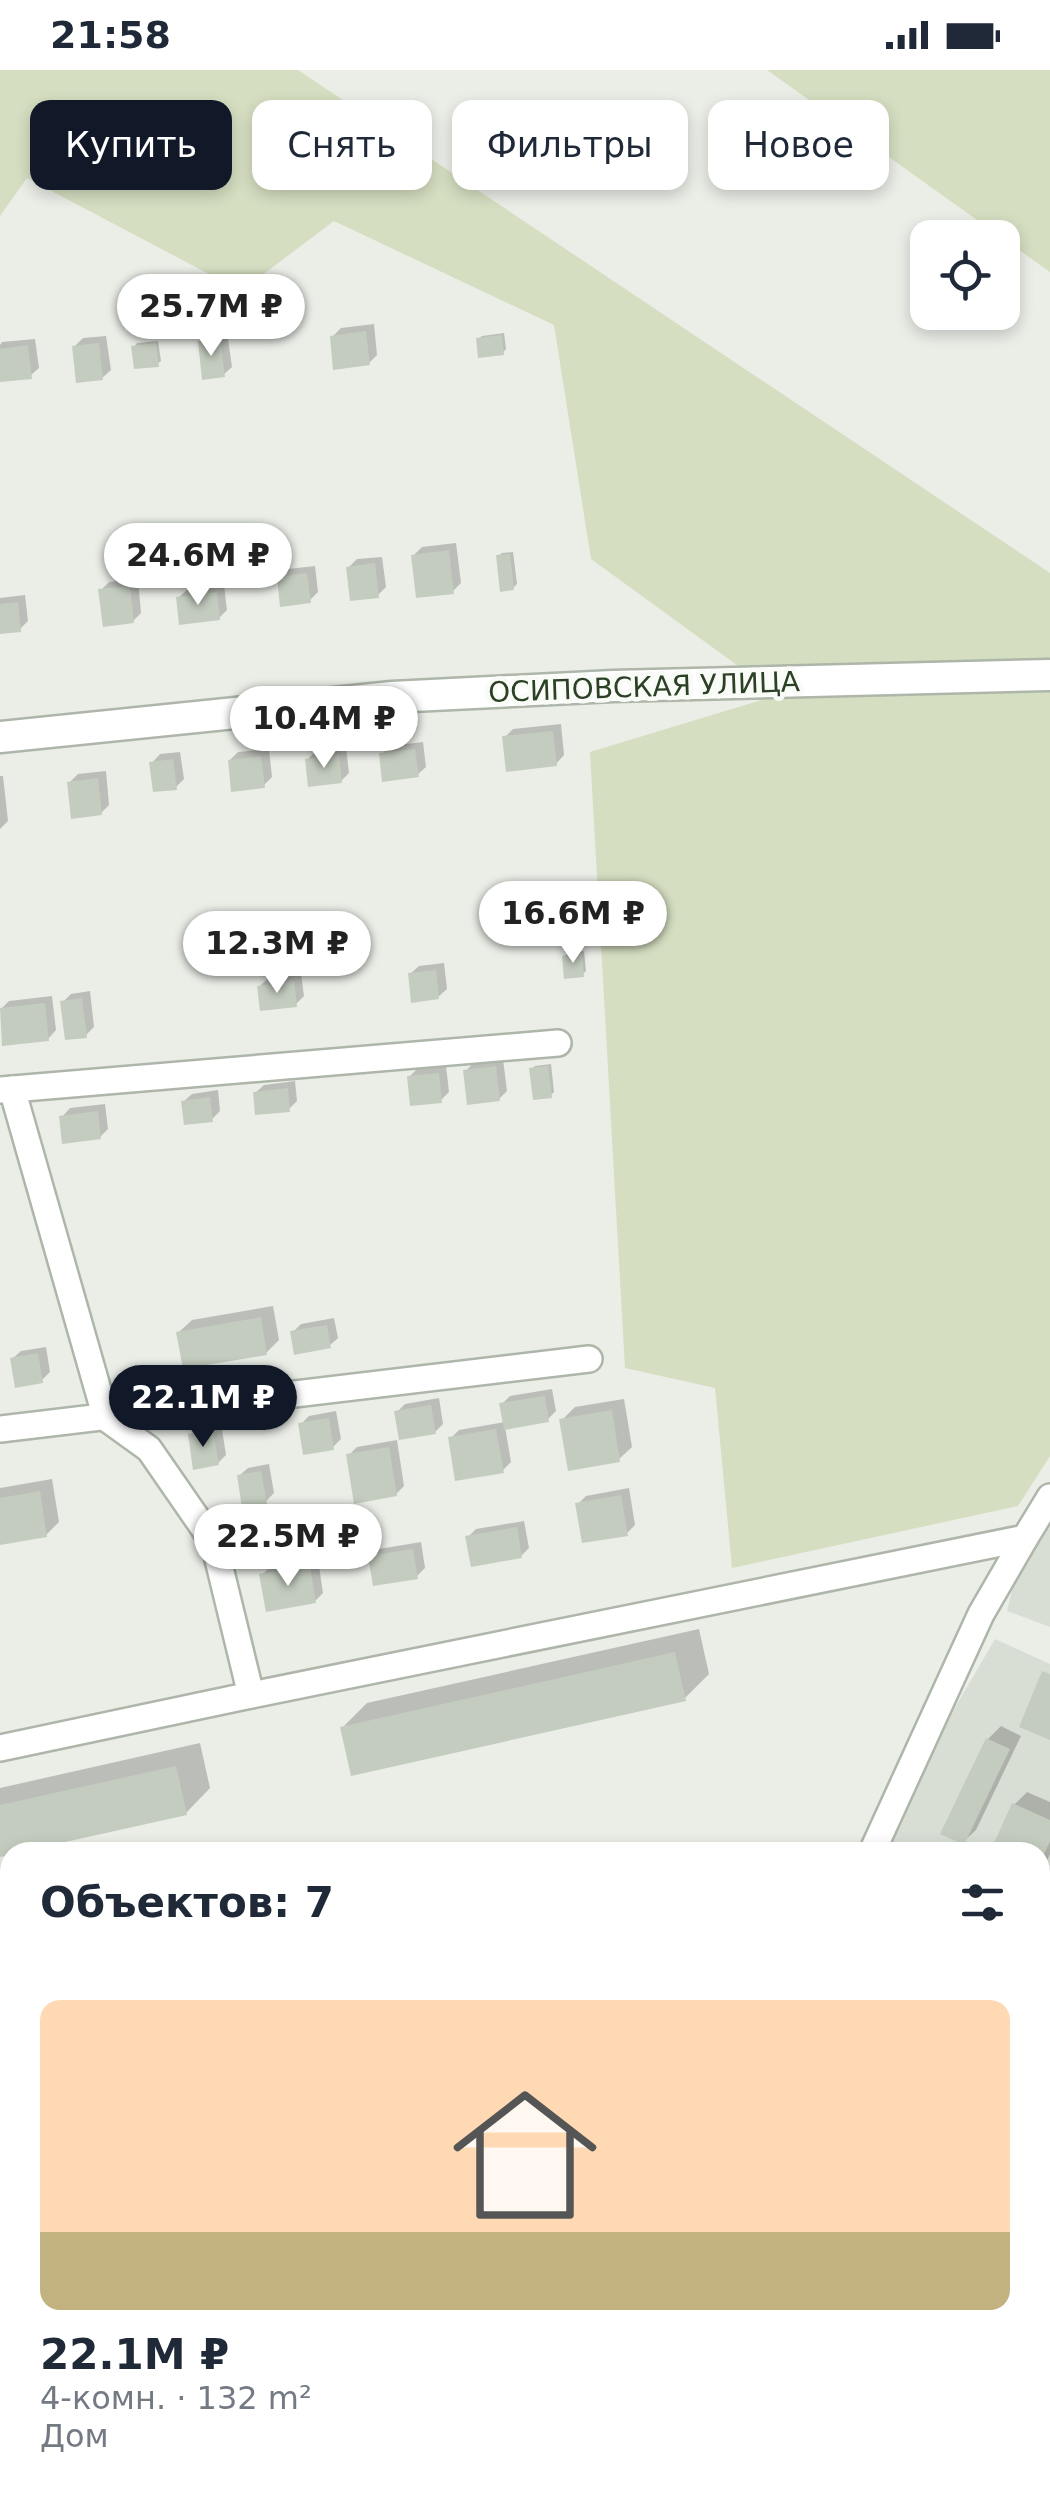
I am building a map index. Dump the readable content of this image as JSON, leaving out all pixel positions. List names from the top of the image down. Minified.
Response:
{"streets":{"street":["ОСИПОВСКАЯ УЛИЦА"]},"page":{"status":"21:58","chip":["Купить","Снять","Фильтры","Новое"],"price":["25.7M ₽","24.6M ₽","10.4M ₽","16.6M ₽","12.3M ₽","22.1M ₽","22.5M ₽"],"heading":"Объектов: 7","list":[{"name":"22.1M ₽","note":"4-комн. · 132 m² · Дом"}]}}
